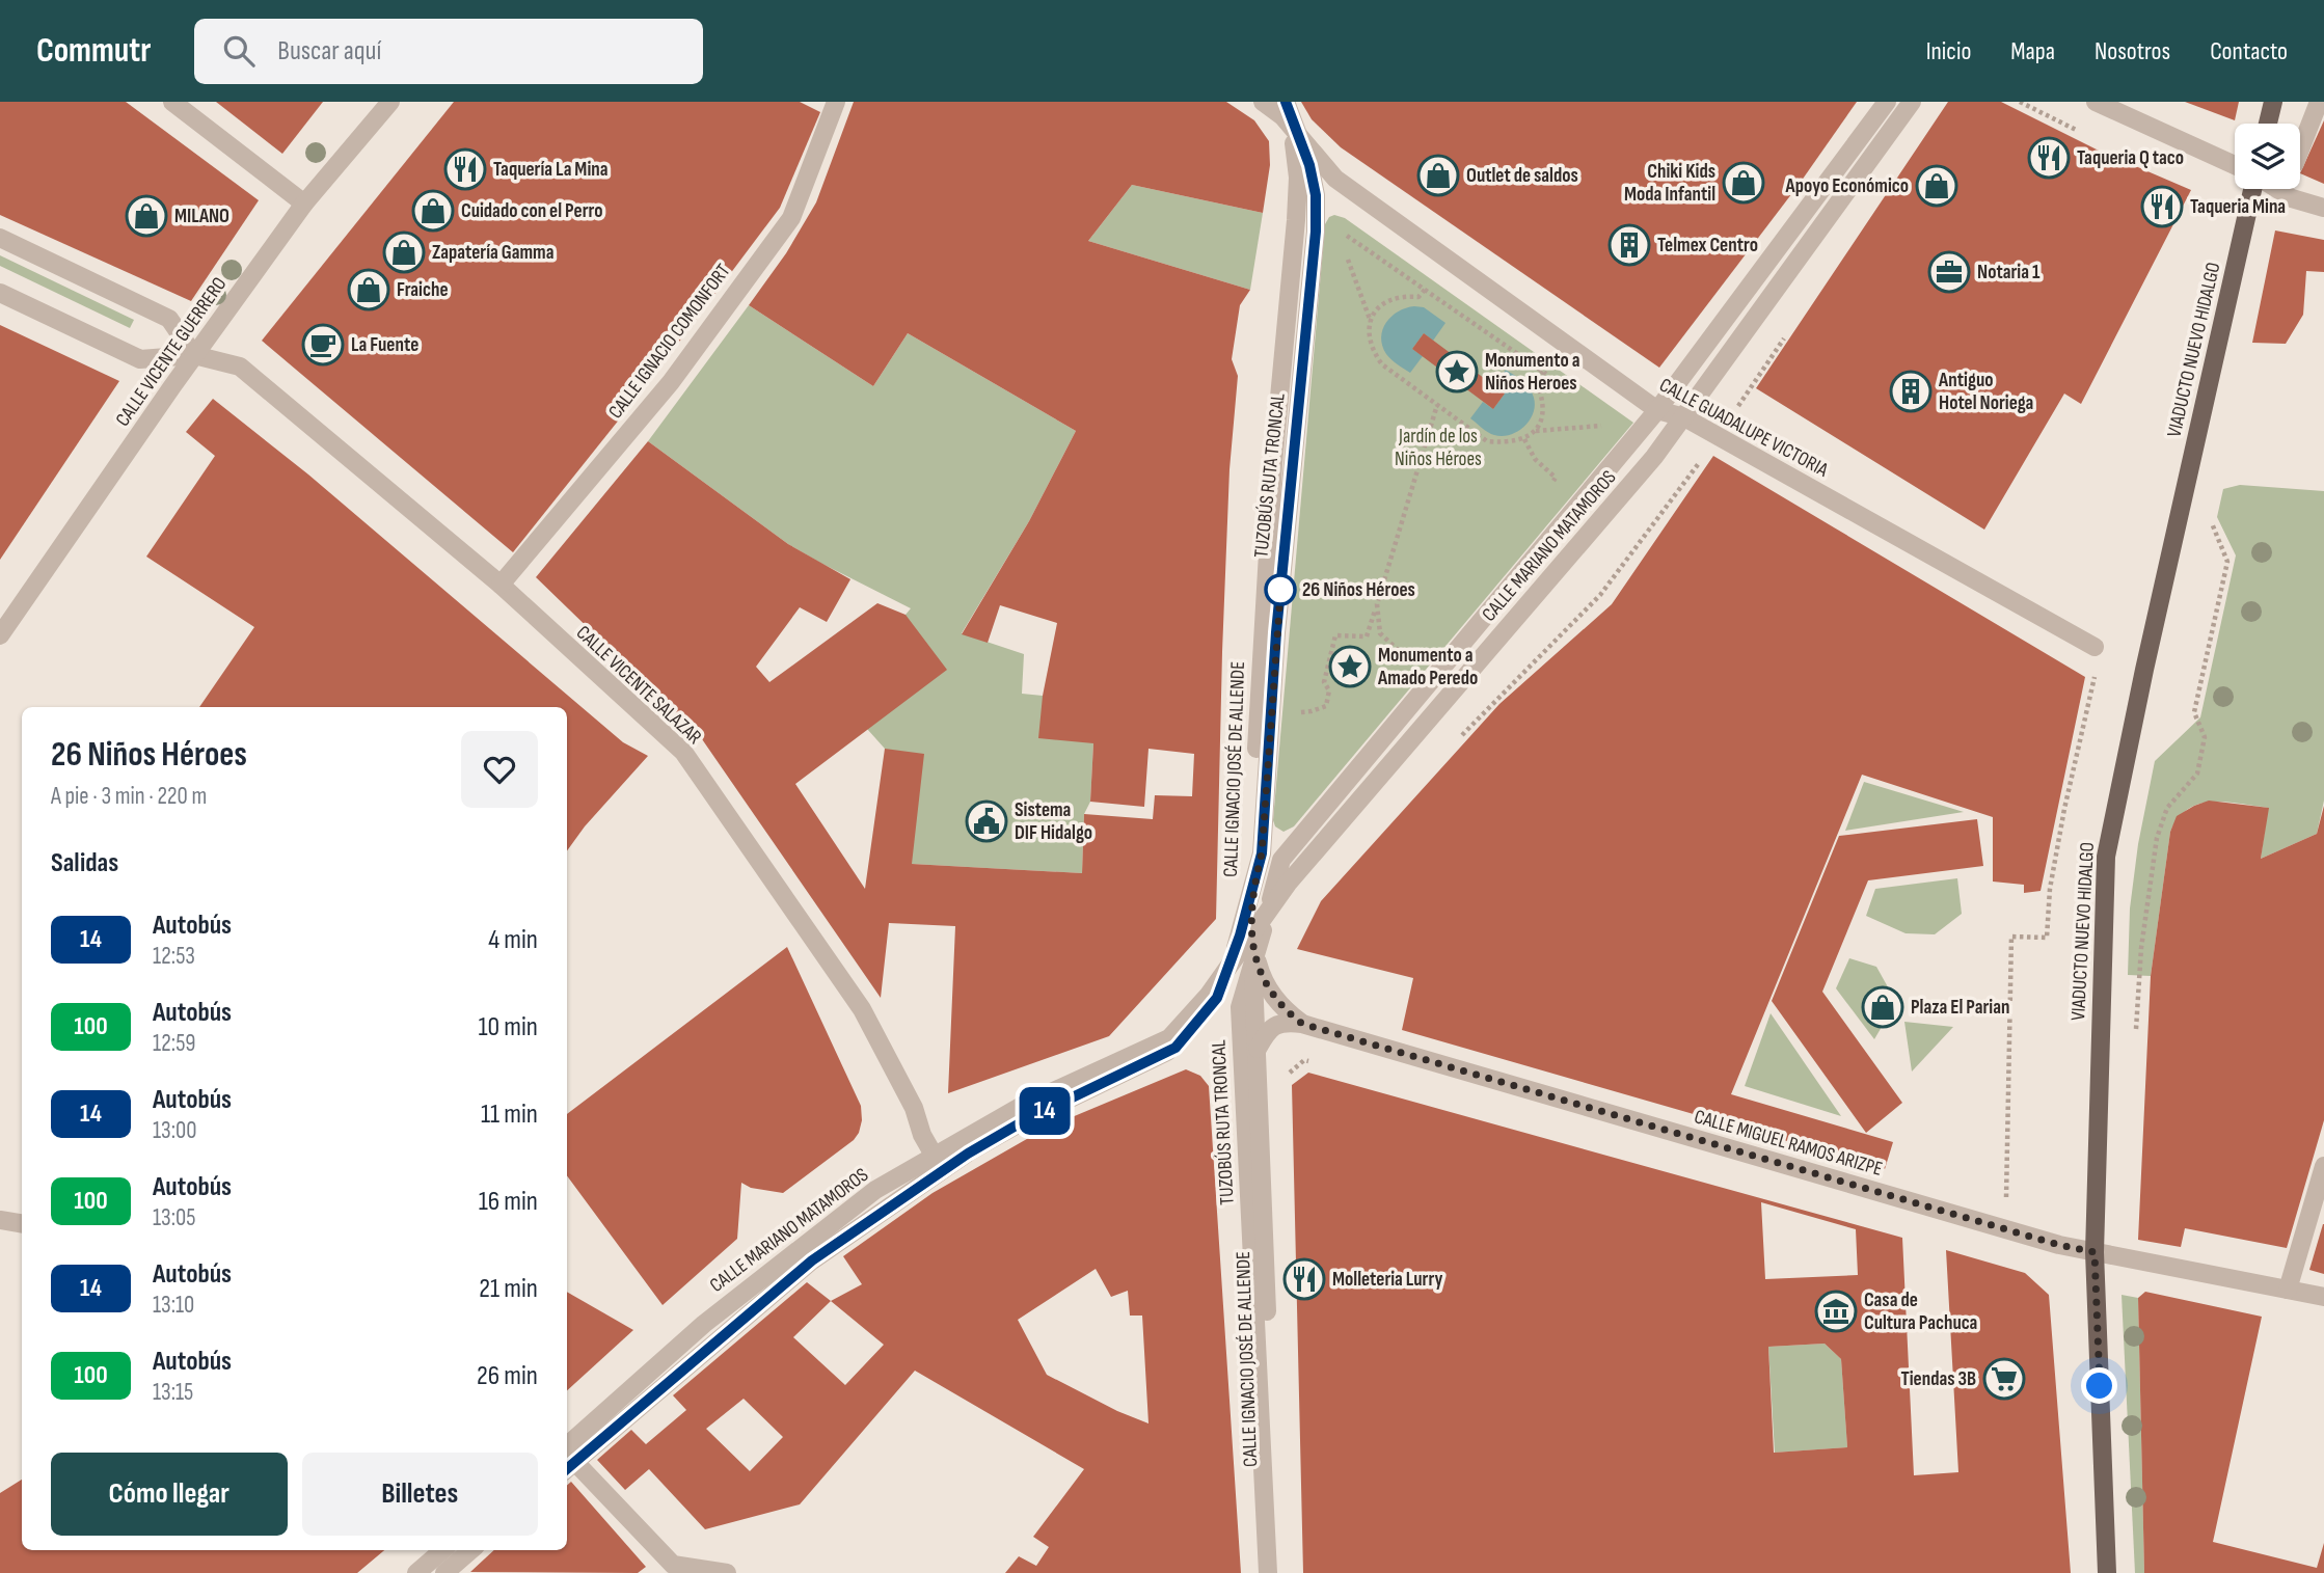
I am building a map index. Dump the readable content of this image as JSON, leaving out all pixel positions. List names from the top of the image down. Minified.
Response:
{"streets":{"main road":["VIADUCTO NUEVO HIDALGO"],"street":["CALLE IGNACIO COMONFORT","CALLE VICENTE GUERRERO","CALLE GUADALUPE VICTORIA","TUZOBÚS RUTA TRONCAL","CALLE MARIANO MATAMOROS","CALLE VICENTE SALAZAR","CALLE IGNACIO JOSÉ DE ALLENDE","CALLE MIGUEL RAMOS ARIZPE"]},"crossings":[["CALLE IGNACIO COMONFORT","CALLE VICENTE SALAZAR"],["VIADUCTO NUEVO HIDALGO","CALLE MIGUEL RAMOS ARIZPE"],["CALLE VICENTE GUERRERO","CALLE VICENTE SALAZAR"],["CALLE GUADALUPE VICTORIA","TUZOBÚS RUTA TRONCAL"],["CALLE GUADALUPE VICTORIA","CALLE MARIANO MATAMOROS"],["CALLE GUADALUPE VICTORIA","CALLE IGNACIO JOSÉ DE ALLENDE"],["TUZOBÚS RUTA TRONCAL","CALLE MARIANO MATAMOROS"],["TUZOBÚS RUTA TRONCAL","CALLE IGNACIO JOSÉ DE ALLENDE"],["CALLE MARIANO MATAMOROS","CALLE VICENTE SALAZAR"],["CALLE MARIANO MATAMOROS","CALLE IGNACIO JOSÉ DE ALLENDE"],["CALLE IGNACIO JOSÉ DE ALLENDE","CALLE MIGUEL RAMOS ARIZPE"]],"parks":["Jardín de los Niños Héroes"],"places":{"restaurant":["Taqueria Q taco","Taquería La Mina","Taqueria Mina","Molleteria Lurry"],"shop":["Outlet de saldos","Chiki Kids Moda Infantil","Apoyo Económico","Cuidado con el Perro","MILANO","Zapatería Gamma","Fraiche","Plaza El Parian"],"building":["Telmex Centro","Antiguo Hotel Noriega"],"office":["Notaria 1"],"cafe":["La Fuente"],"place":["Monumento a Niños Heroes","Monumento a Amado Peredo"],"other":["26 Niños Héroes"],"public building":["Sistema DIF Hidalgo"],"museum":["Casa de Cultura Pachuca"],"supermarket":["Tiendas 3B"]},"lines":["bus line 14"],"page":{"header":"Commutr","search":"Buscar aquí","nav":["Inicio","Mapa","Nosotros","Contacto"],"on_map":"14","heading":[["26 Niños Héroes","A pie · 3 min · 220 m"],"Salidas"],"list":[{"mark":"14","name":"Autobús","note":"12:53","value":"4 min"},{"mark":"100","name":"Autobús","note":"12:59","value":"10 min"},{"mark":"14","name":"Autobús","note":"13:00","value":"11 min"},{"mark":"100","name":"Autobús","note":"13:05","value":"16 min"},{"mark":"14","name":"Autobús","note":"13:10","value":"21 min"},{"mark":"100","name":"Autobús","note":"13:15","value":"26 min"}],"buttons":["Cómo llegar","Billetes"]}}
